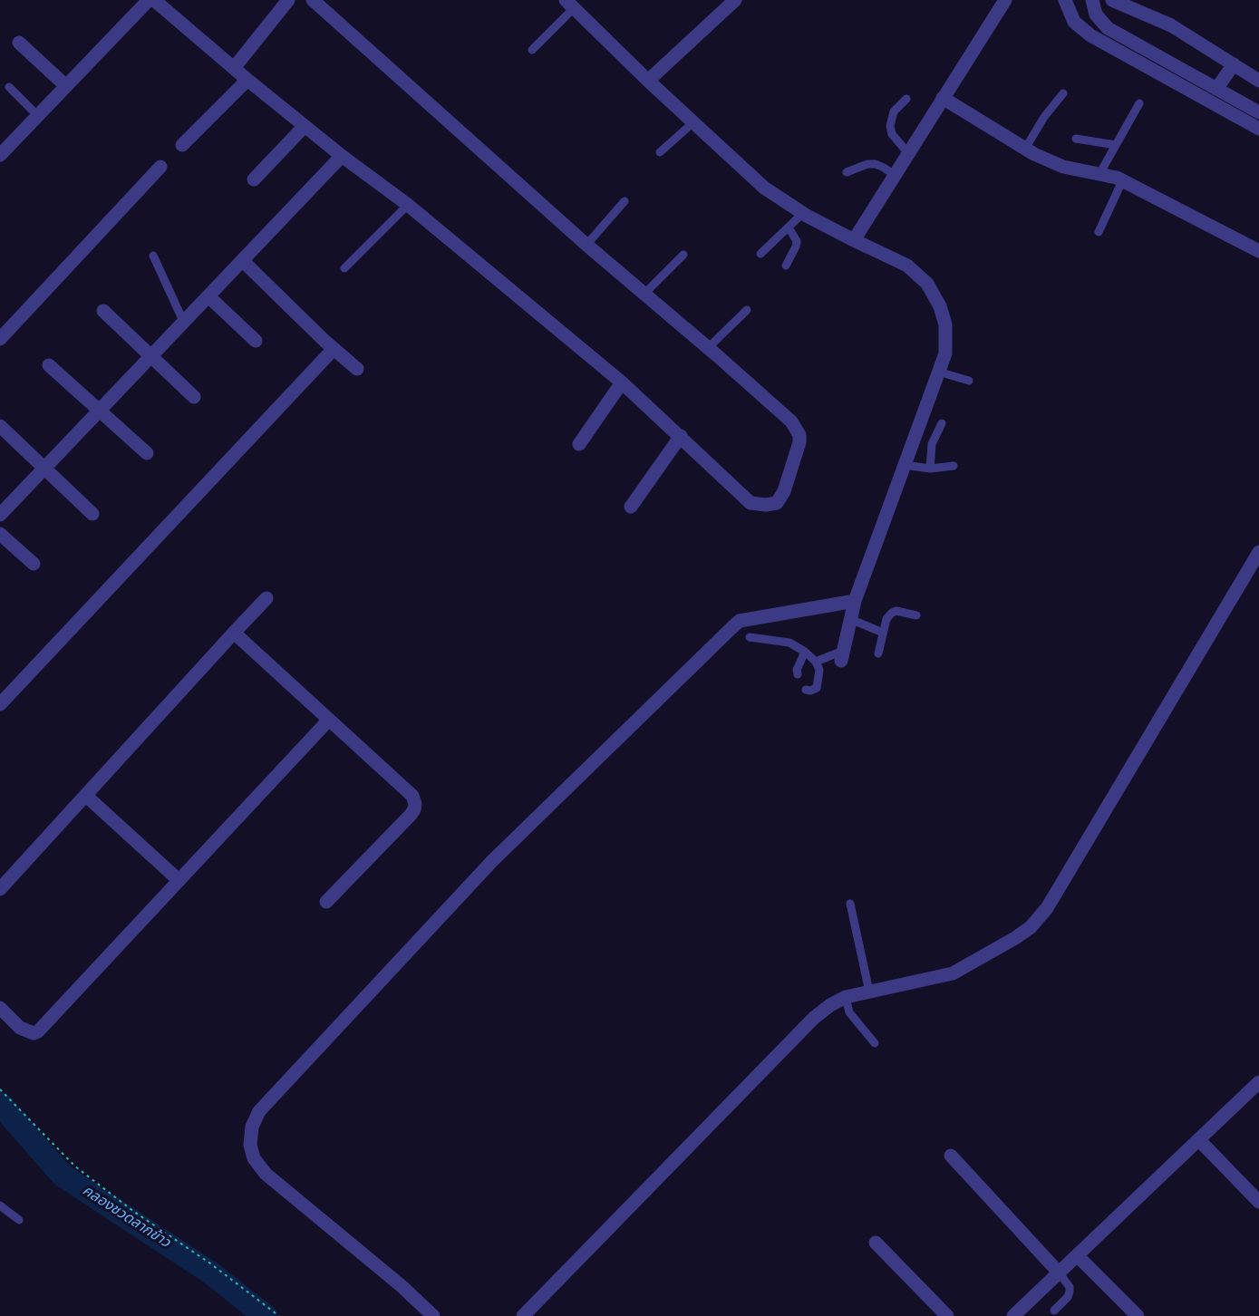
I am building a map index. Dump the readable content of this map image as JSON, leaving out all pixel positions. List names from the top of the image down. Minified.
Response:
{"water":["คลองชวดลากข้าว"]}
